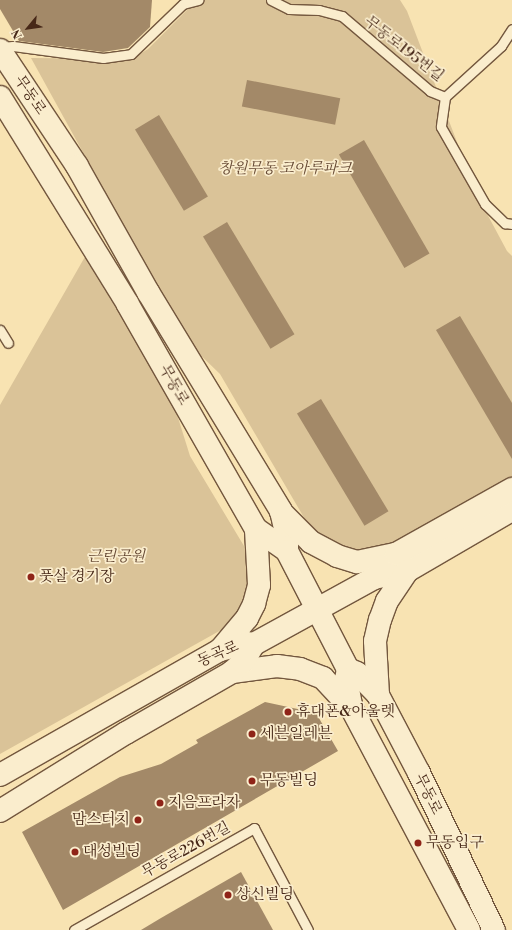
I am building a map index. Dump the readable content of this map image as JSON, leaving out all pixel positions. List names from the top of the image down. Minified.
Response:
{"streets":{"main road":["무동로","동곡로"],"lane":["무동로195번길","무동로226번길"]},"parks":["창원무동 코아루파크","근린공원"],"places":["풋살 경기장","휴대폰&아울렛","세븐일레븐","무동빌딩","지음프라자","맘스터치","무동입구","대성빌딩","상신빌딩"],"north":"bottom left"}
